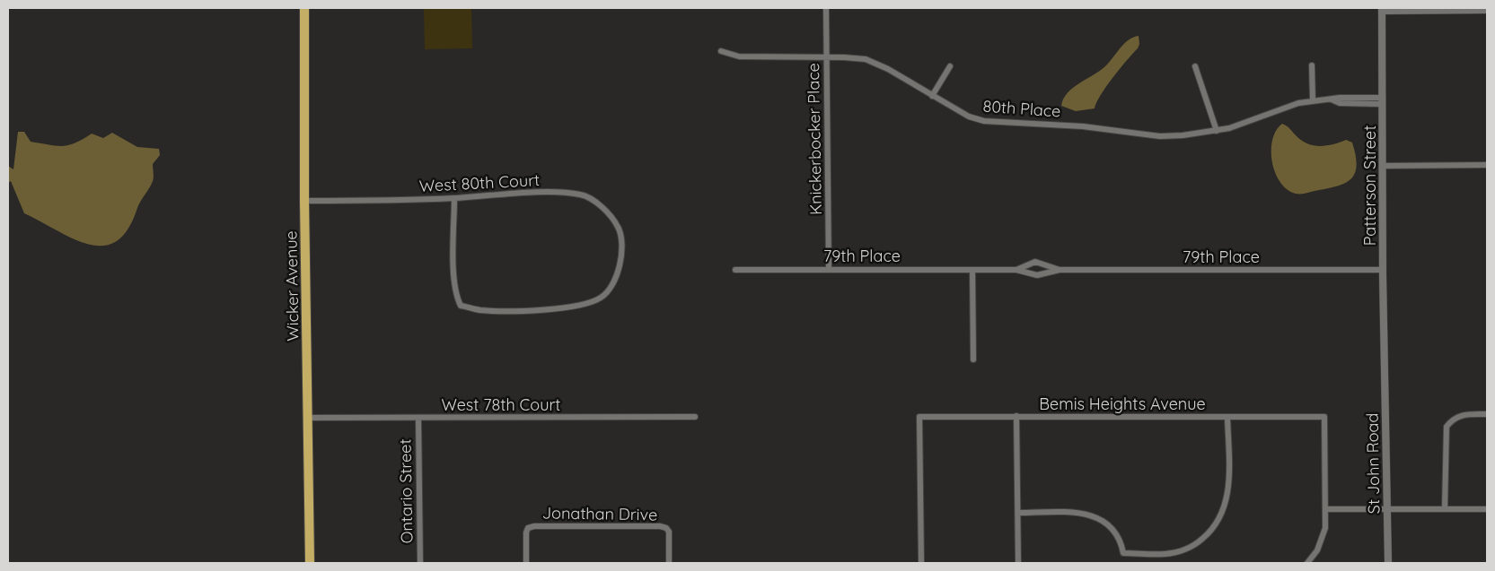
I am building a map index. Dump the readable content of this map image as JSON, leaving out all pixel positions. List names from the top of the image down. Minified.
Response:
{"streets":{"highway":["Wicker Avenue"],"street":["80th Place","Knickerbocker Place","West 80th Court","Patterson Street","79th Place","Bemis Heights Avenue","West 78th Court","St John Road","Ontario Street","Jonathan Drive"]},"crossings":[["80th Place","Knickerbocker Place"],["80th Place","Patterson Street"],["Knickerbocker Place","79th Place"],["West 80th Court","Wicker Avenue"],["Patterson Street","79th Place"],["Patterson Street","St John Road"],["Wicker Avenue","West 78th Court"],["West 78th Court","Ontario Street"]]}
